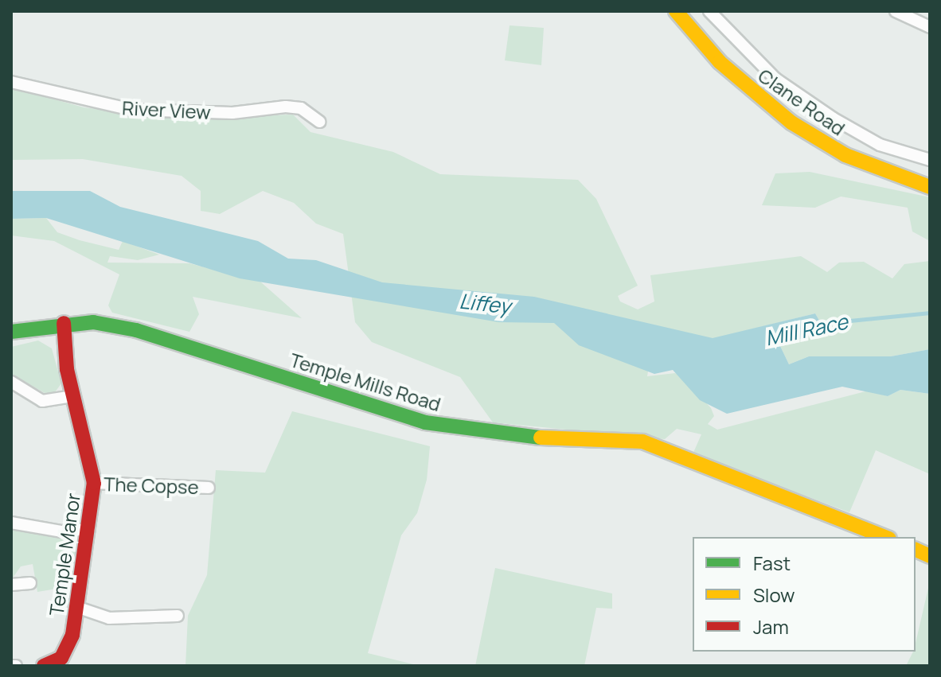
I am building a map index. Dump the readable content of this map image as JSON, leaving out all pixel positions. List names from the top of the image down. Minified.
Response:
{"streets":{"street":["Clane Road","River View","Temple Mills Road","The Copse","Temple Manor"]},"crossings":[["Temple Mills Road","Temple Manor"],["The Copse","Temple Manor"]],"water":["Liffey","Mill Race"],"legend":["Fast","Slow","Jam"]}
